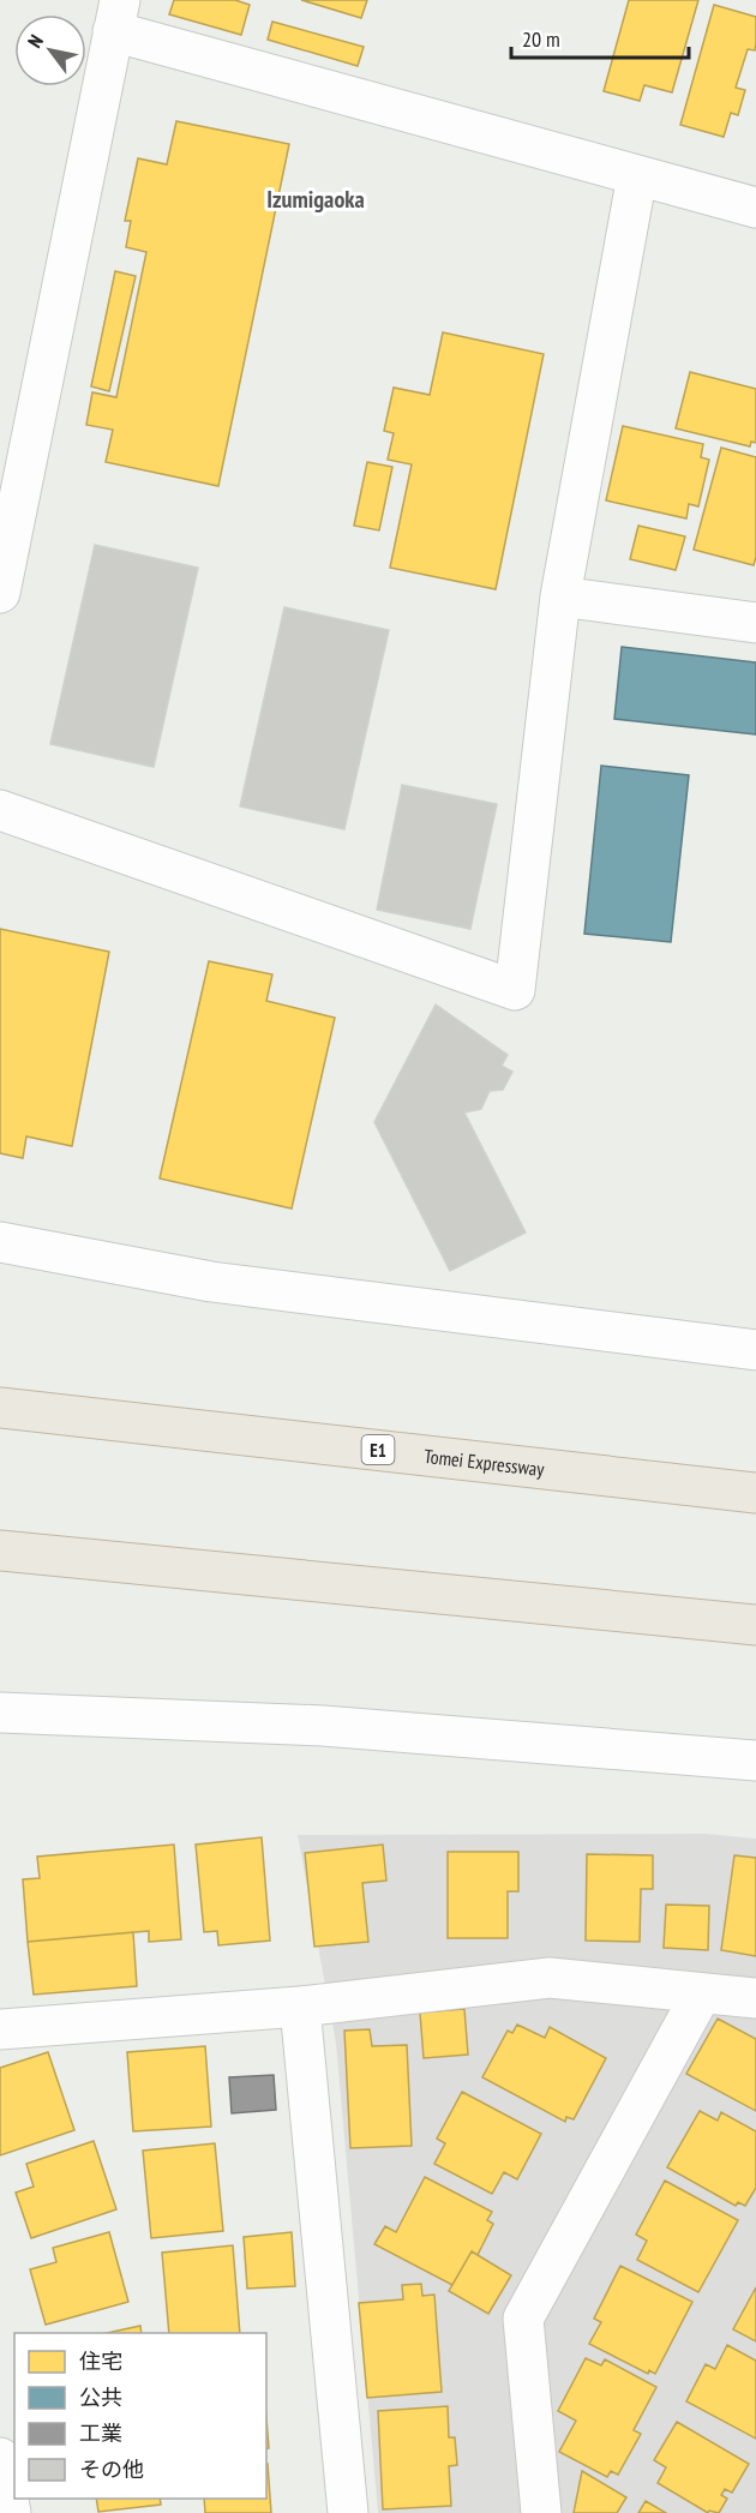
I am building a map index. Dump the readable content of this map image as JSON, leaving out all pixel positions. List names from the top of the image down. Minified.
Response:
{"streets":{"highway":["E1","Tomei Expressway"]},"districts":["Izumigaoka"],"legend":["住宅","公共","工業","その他"],"scale_bar":"20 m","north":"top left"}
